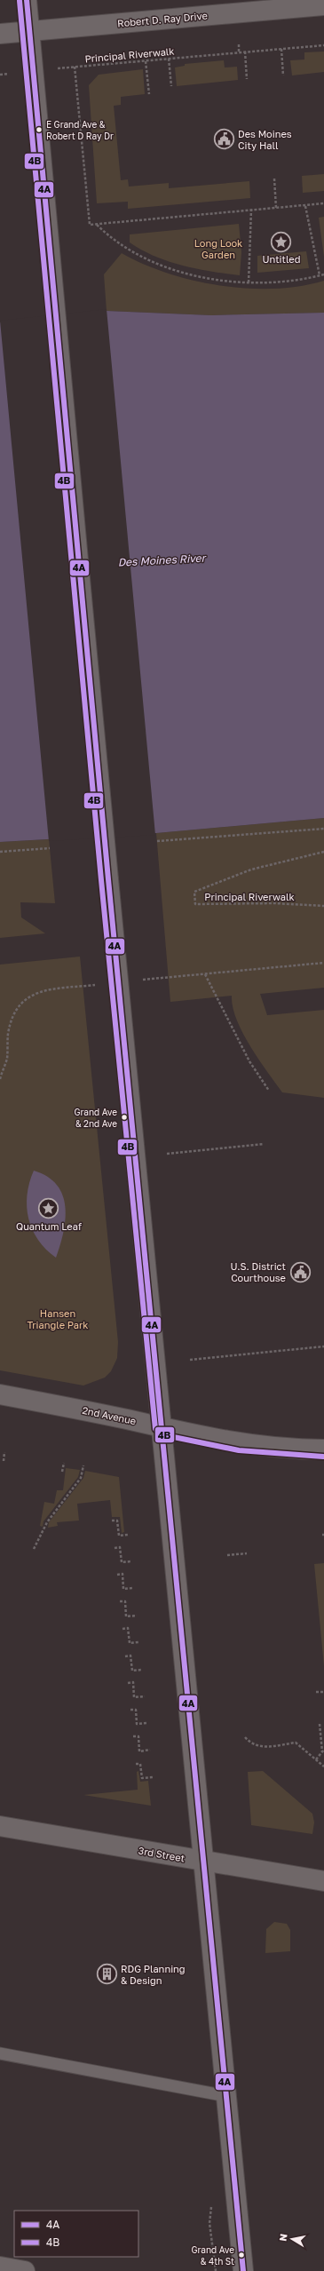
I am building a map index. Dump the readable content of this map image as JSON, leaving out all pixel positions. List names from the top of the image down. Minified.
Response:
{"streets":{"main road":["Robert D. Ray Drive","2nd Avenue","3rd Street"],"path":["Principal Riverwalk"]},"water":["Des Moines River"],"parks":["Long Look Garden","Hansen Triangle Park"],"places":{"other":["E Grand Ave & Robert D Ray Dr","Grand Ave & 2nd Ave","Grand Ave & 4th St"],"public building":["Des Moines City Hall","U.S. District Courthouse"],"place":["Untitled","Quantum Leaf"],"building":["RDG Planning & Design"]},"lines":["transit line 4A","transit line 4B"],"legend":["4A","4B"],"north":"left"}
